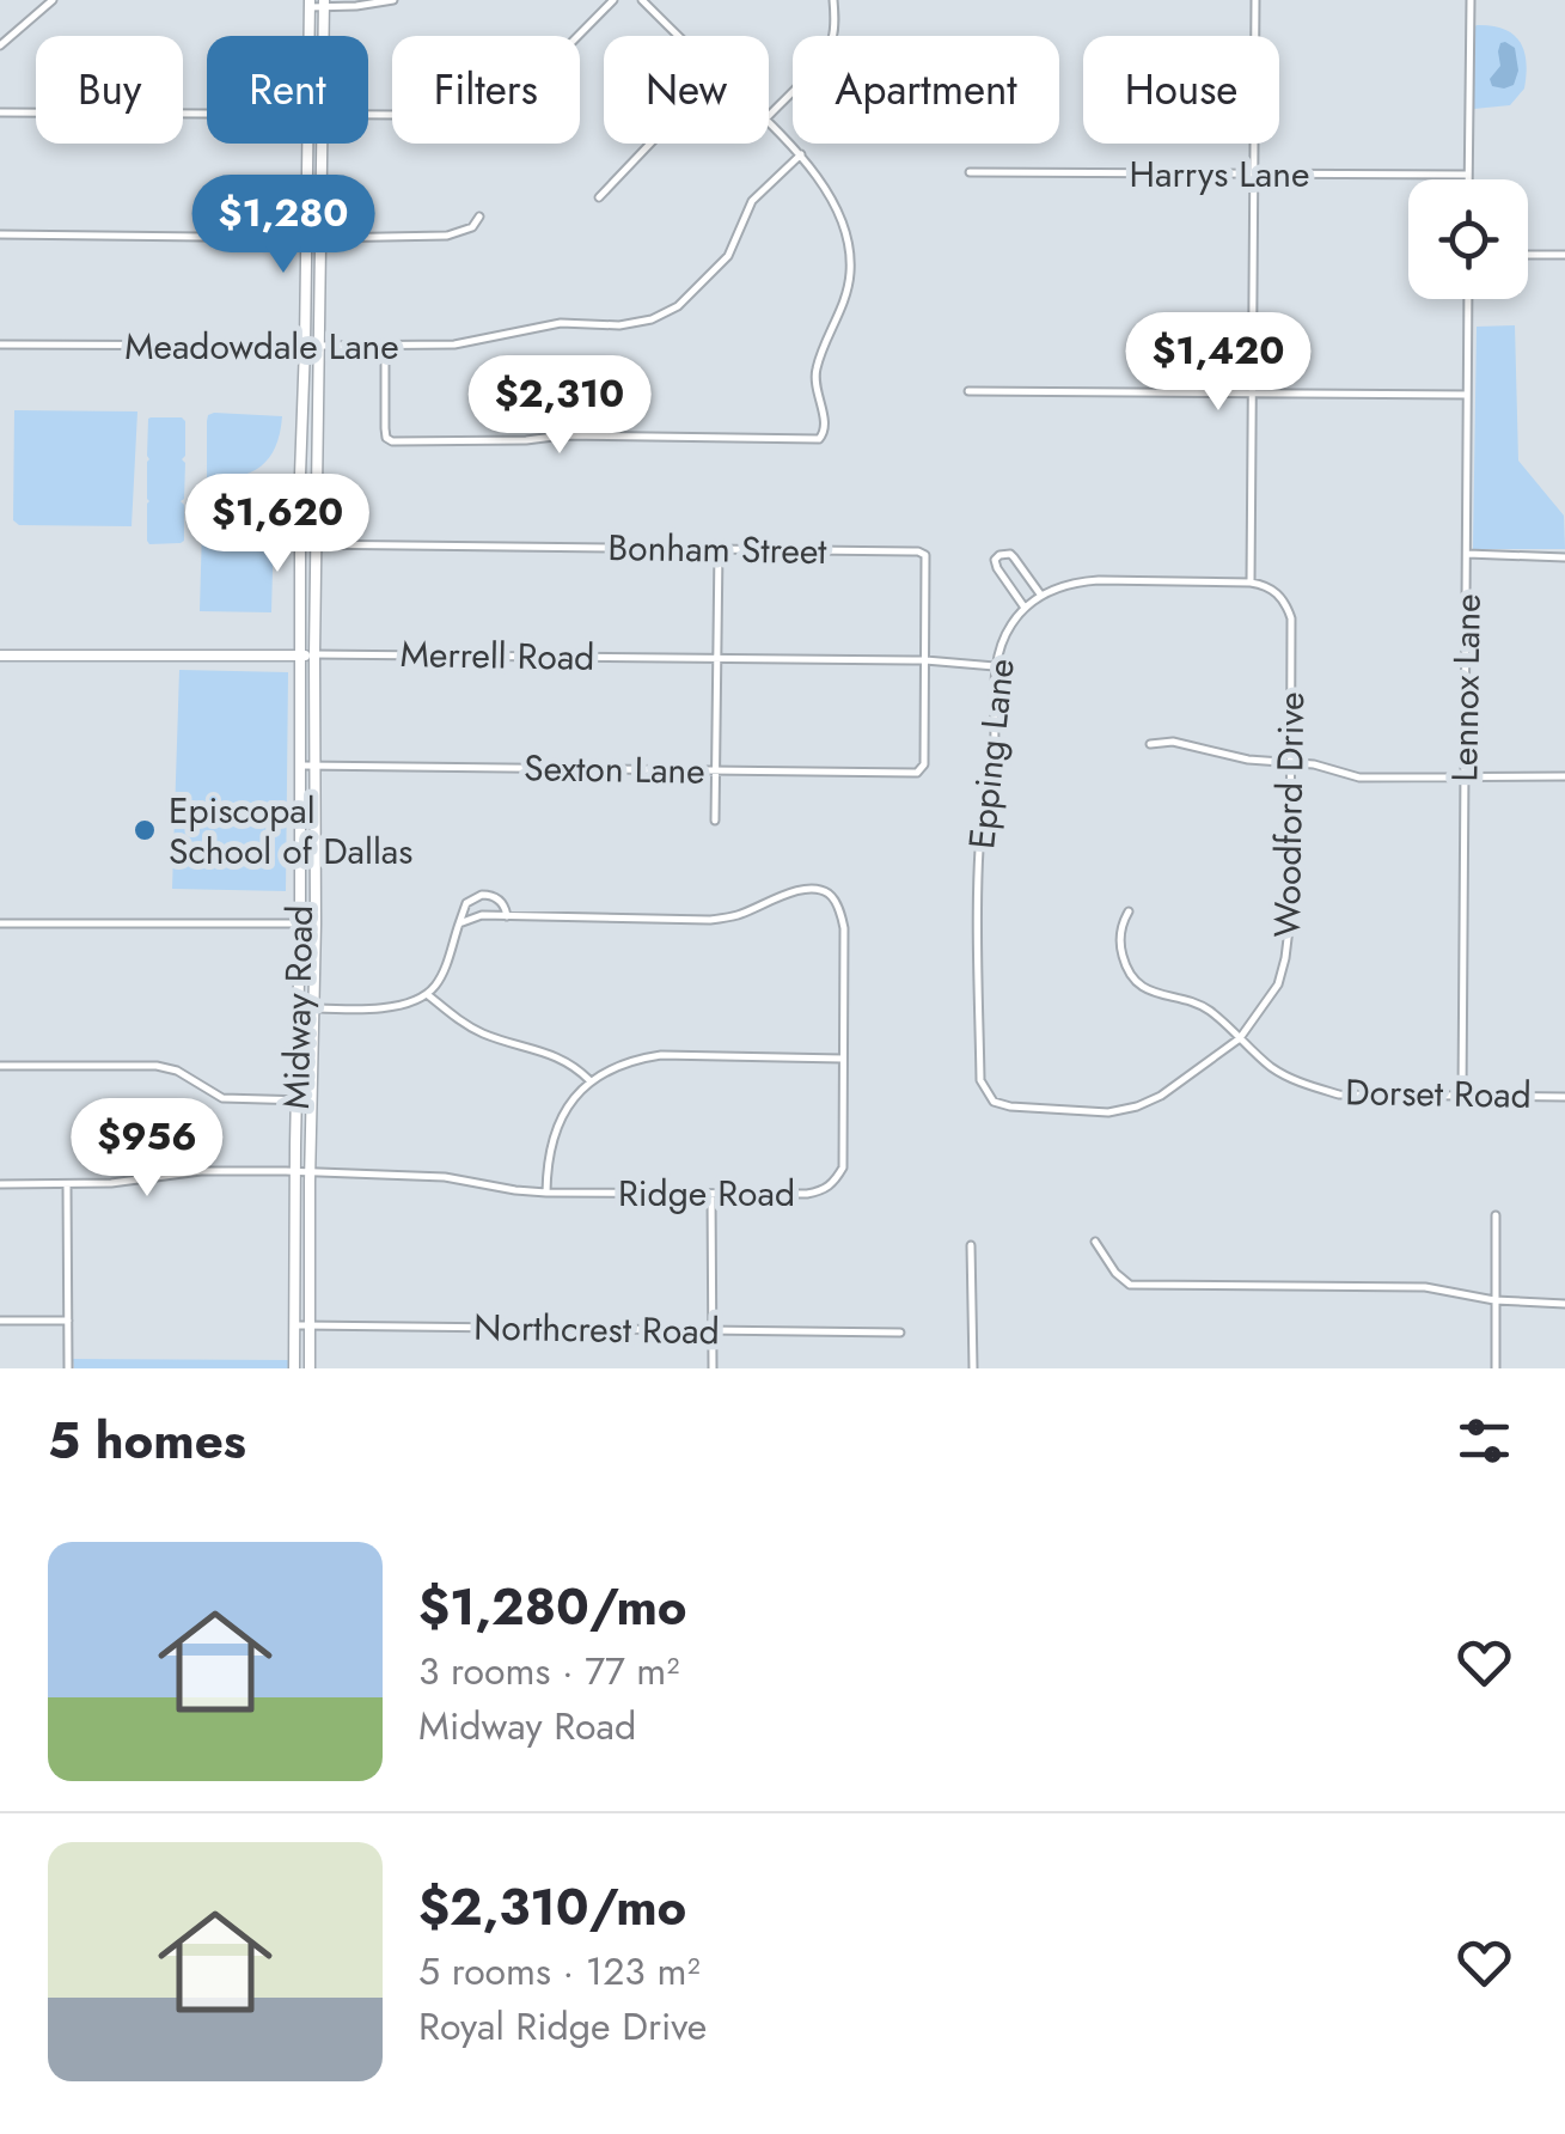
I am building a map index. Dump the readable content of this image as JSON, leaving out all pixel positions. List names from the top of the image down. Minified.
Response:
{"streets":{"main road":["Merrell Road","Midway Road"],"street":["Harrys Lane","Meadowdale Lane","Bonham Street","Lennox Lane","Epping Lane","Sexton Lane","Woodford Drive","Dorset Road","Ridge Road","Northcrest Road"]},"crossings":[["Meadowdale Lane","Midway Road"],["Bonham Street","Merrell Road"],["Bonham Street","Sexton Lane"],["Bonham Street","Midway Road"],["Merrell Road","Epping Lane"],["Merrell Road","Midway Road"],["Lennox Lane","Dorset Road"],["Epping Lane","Woodford Drive"],["Sexton Lane","Midway Road"],["Woodford Drive","Dorset Road"],["Midway Road","Ridge Road"],["Midway Road","Northcrest Road"]],"places":["Episcopal School of Dallas"],"page":{"chip":["Buy","Rent","Filters","New","Apartment","House"],"price":["$1,280","$1,420","$2,310","$1,620","$956"],"heading":"5 homes","list":[{"name":"$1,280/mo","note":"3 rooms · 77 m² · Midway Road"},{"name":"$2,310/mo","note":"5 rooms · 123 m² · Royal Ridge Drive"}]}}
